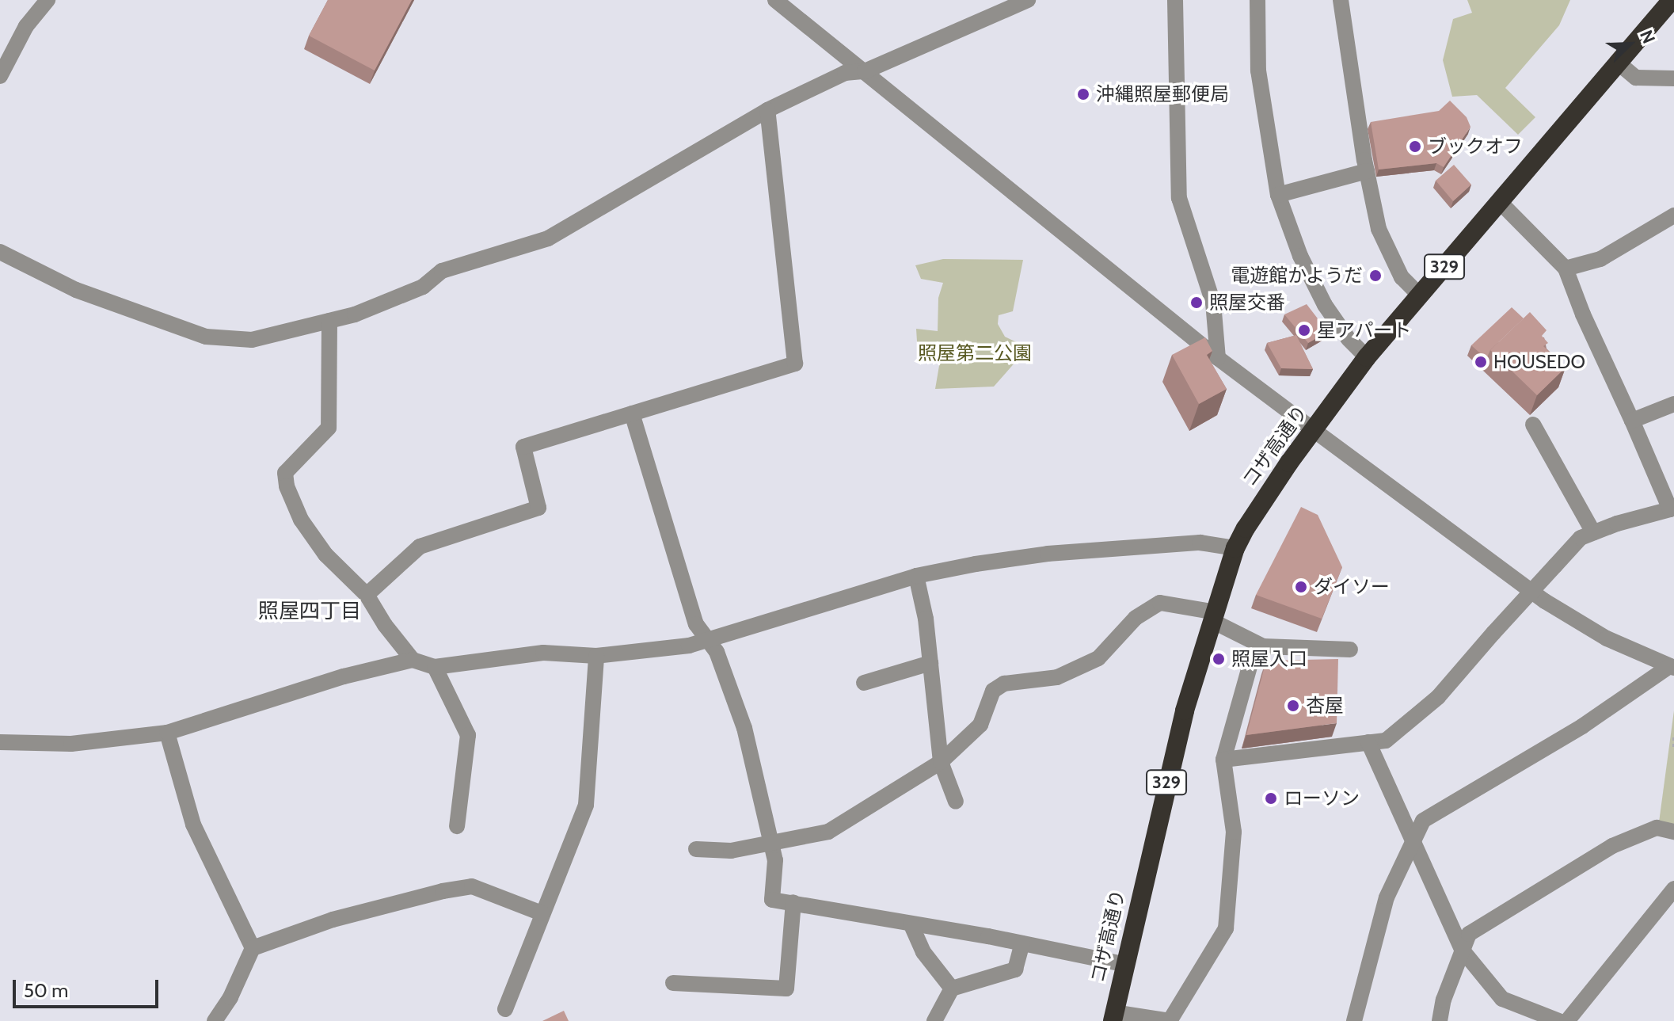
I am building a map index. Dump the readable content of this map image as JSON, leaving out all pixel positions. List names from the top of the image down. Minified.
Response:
{"streets":{"highway":["329","コザ高通り"]},"districts":["照屋四丁目"],"parks":["照屋第二公園"],"places":["沖縄照屋郵便局","ブックオフ","電遊館かようだ","照屋交番","星アパート","HOUSEDO","ダイソー","照屋入口","杏屋","ローソン"],"scale_bar":"50 m","north":"top right"}
